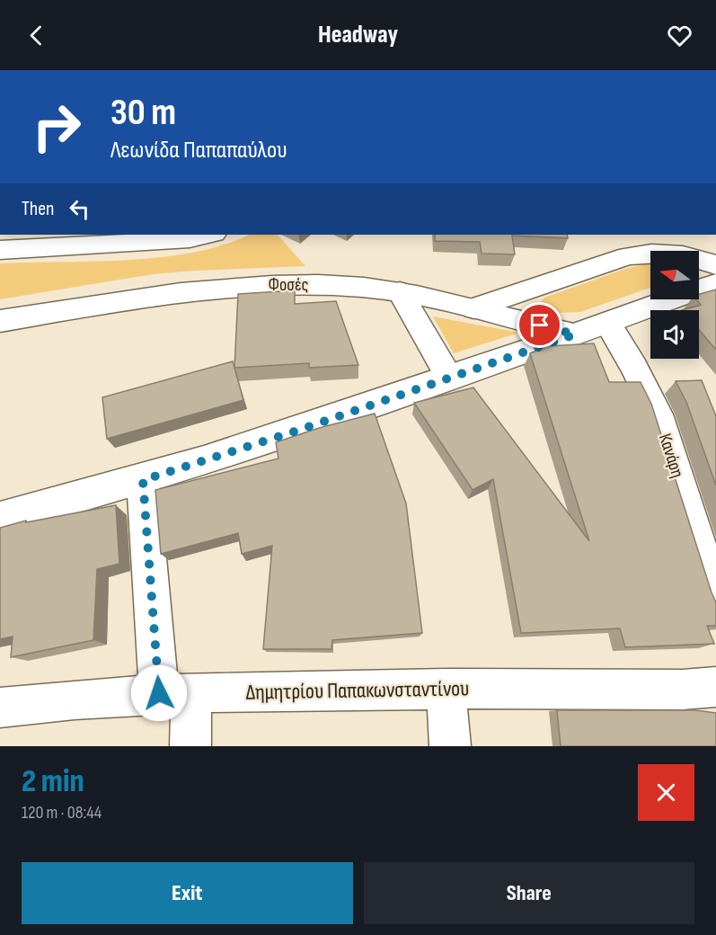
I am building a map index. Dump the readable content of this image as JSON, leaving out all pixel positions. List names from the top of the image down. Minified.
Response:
{"streets":{"street":["Φοσές","Κανάρη","Δημητρίου Παπακωνσταντίνου"]},"north":"left","page":{"header":"Headway","turn":["30 m","Λεωνίδα Παπαπαύλου"],"then":"Then","heading":["2 min","120 m · 08:44"],"buttons":["Exit","Share"]}}
